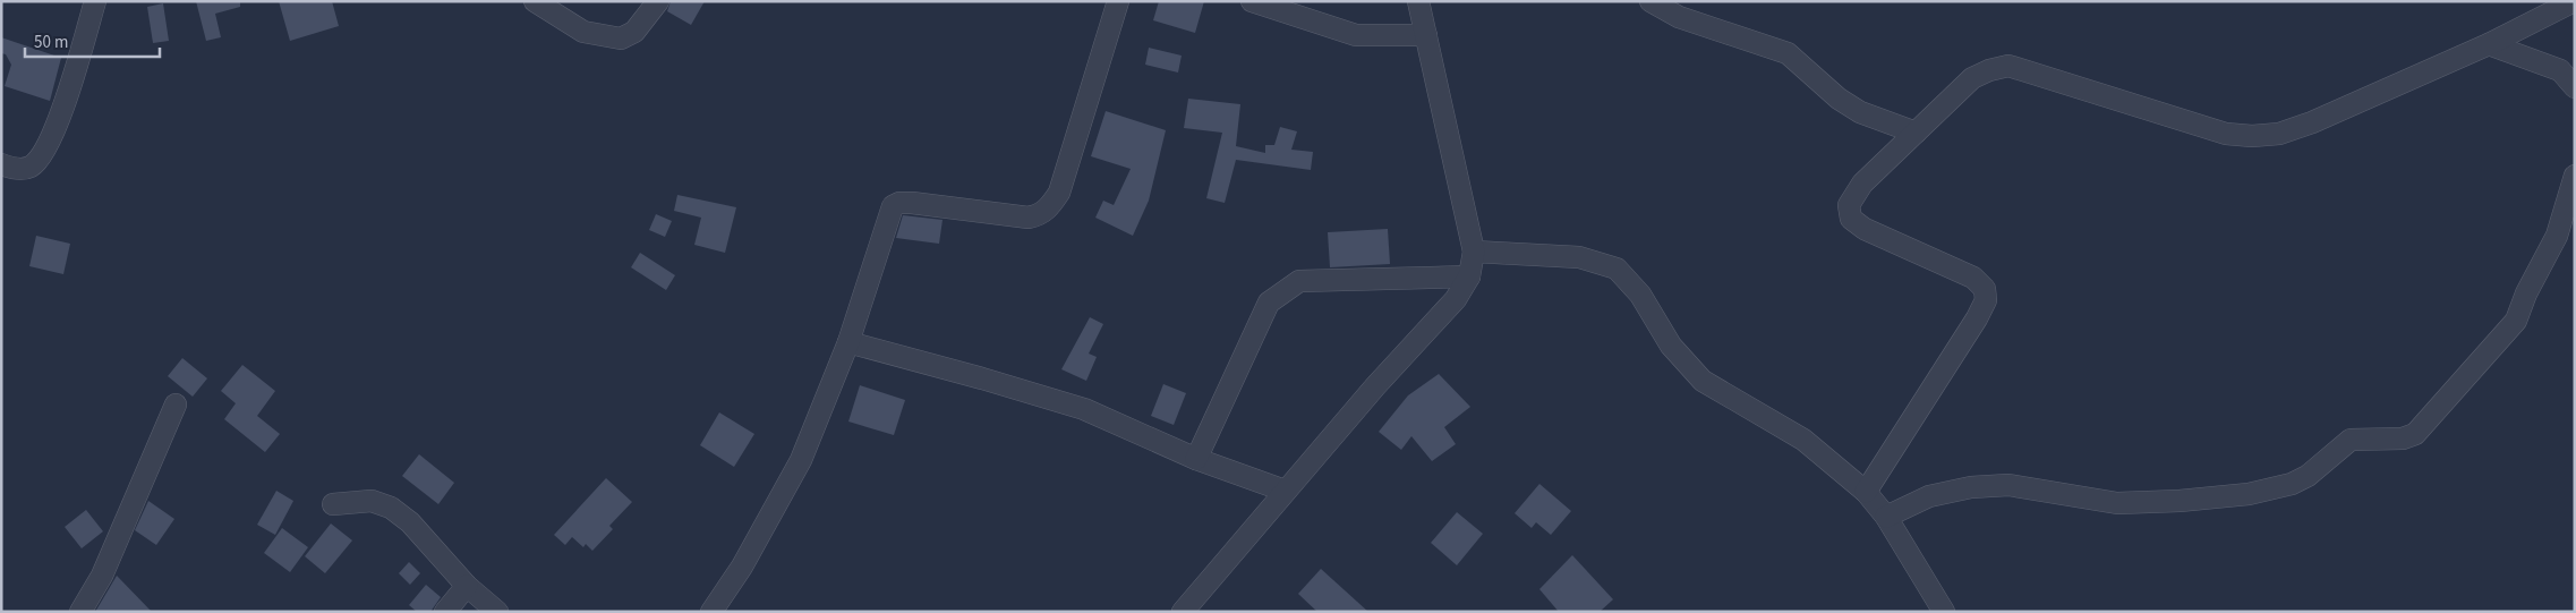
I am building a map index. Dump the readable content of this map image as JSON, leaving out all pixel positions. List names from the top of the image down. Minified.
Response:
{"scale_bar":"50 m"}
